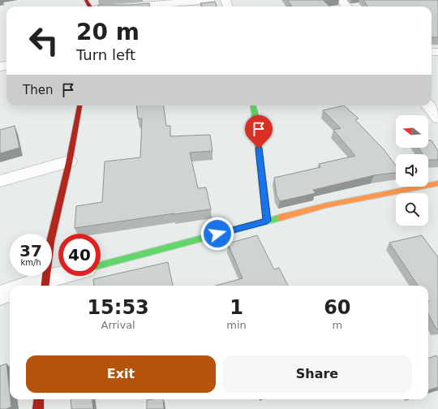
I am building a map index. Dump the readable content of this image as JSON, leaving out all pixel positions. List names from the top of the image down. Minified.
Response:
{"north":"left","page":{"turn":["20 m","Turn left"],"then":"Then","speed":"37 km/h","limit":"40","eta":["15:53","Arrival","1","min","60","m"],"buttons":["Exit","Share"]}}
